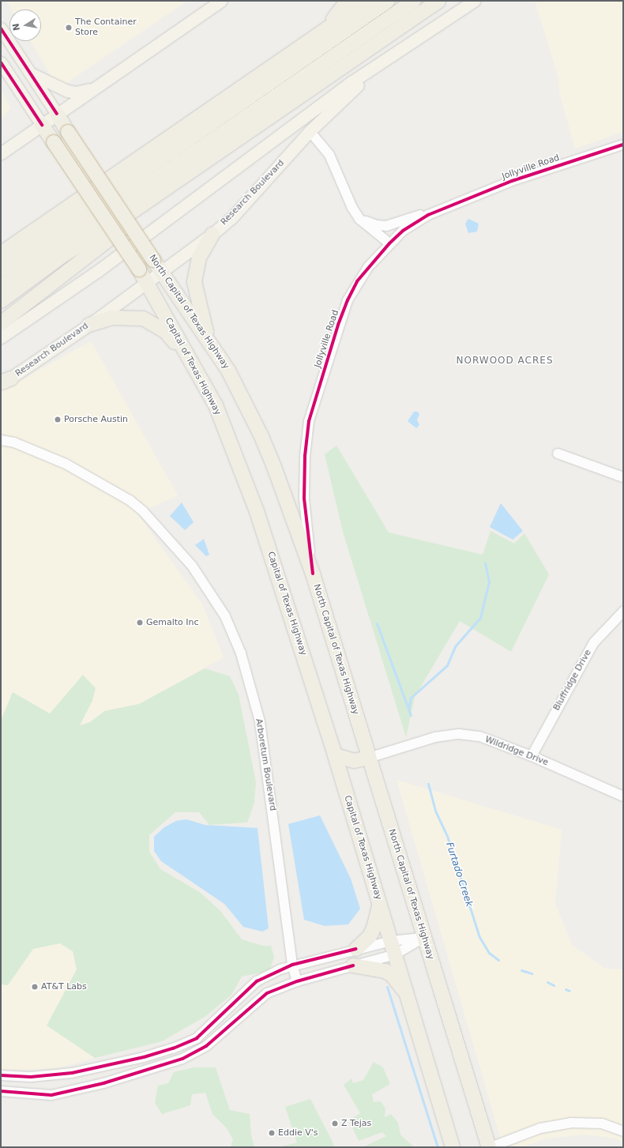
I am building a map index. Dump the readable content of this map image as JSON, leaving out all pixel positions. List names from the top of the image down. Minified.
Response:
{"streets":{"highway":["North Capital of Texas Highway","Capital of Texas Highway"],"main road":["Research Boulevard"],"street":["Jollyville Road","Bluffridge Drive","Wildridge Drive","Arboretum Boulevard"]},"crossings":[["Jollyville Road","North Capital of Texas Highway"],["Research Boulevard","North Capital of Texas Highway"],["Research Boulevard","Capital of Texas Highway"],["North Capital of Texas Highway","Capital of Texas Highway"],["North Capital of Texas Highway","Wildridge Drive"],["Bluffridge Drive","Wildridge Drive"]],"districts":["NORWOOD ACRES"],"water":["Furtado Creek"],"places":["The Container Store","Porsche Austin","Gemalto Inc","AT&T Labs","Z Tejas","Eddie V's"],"north":"left"}
